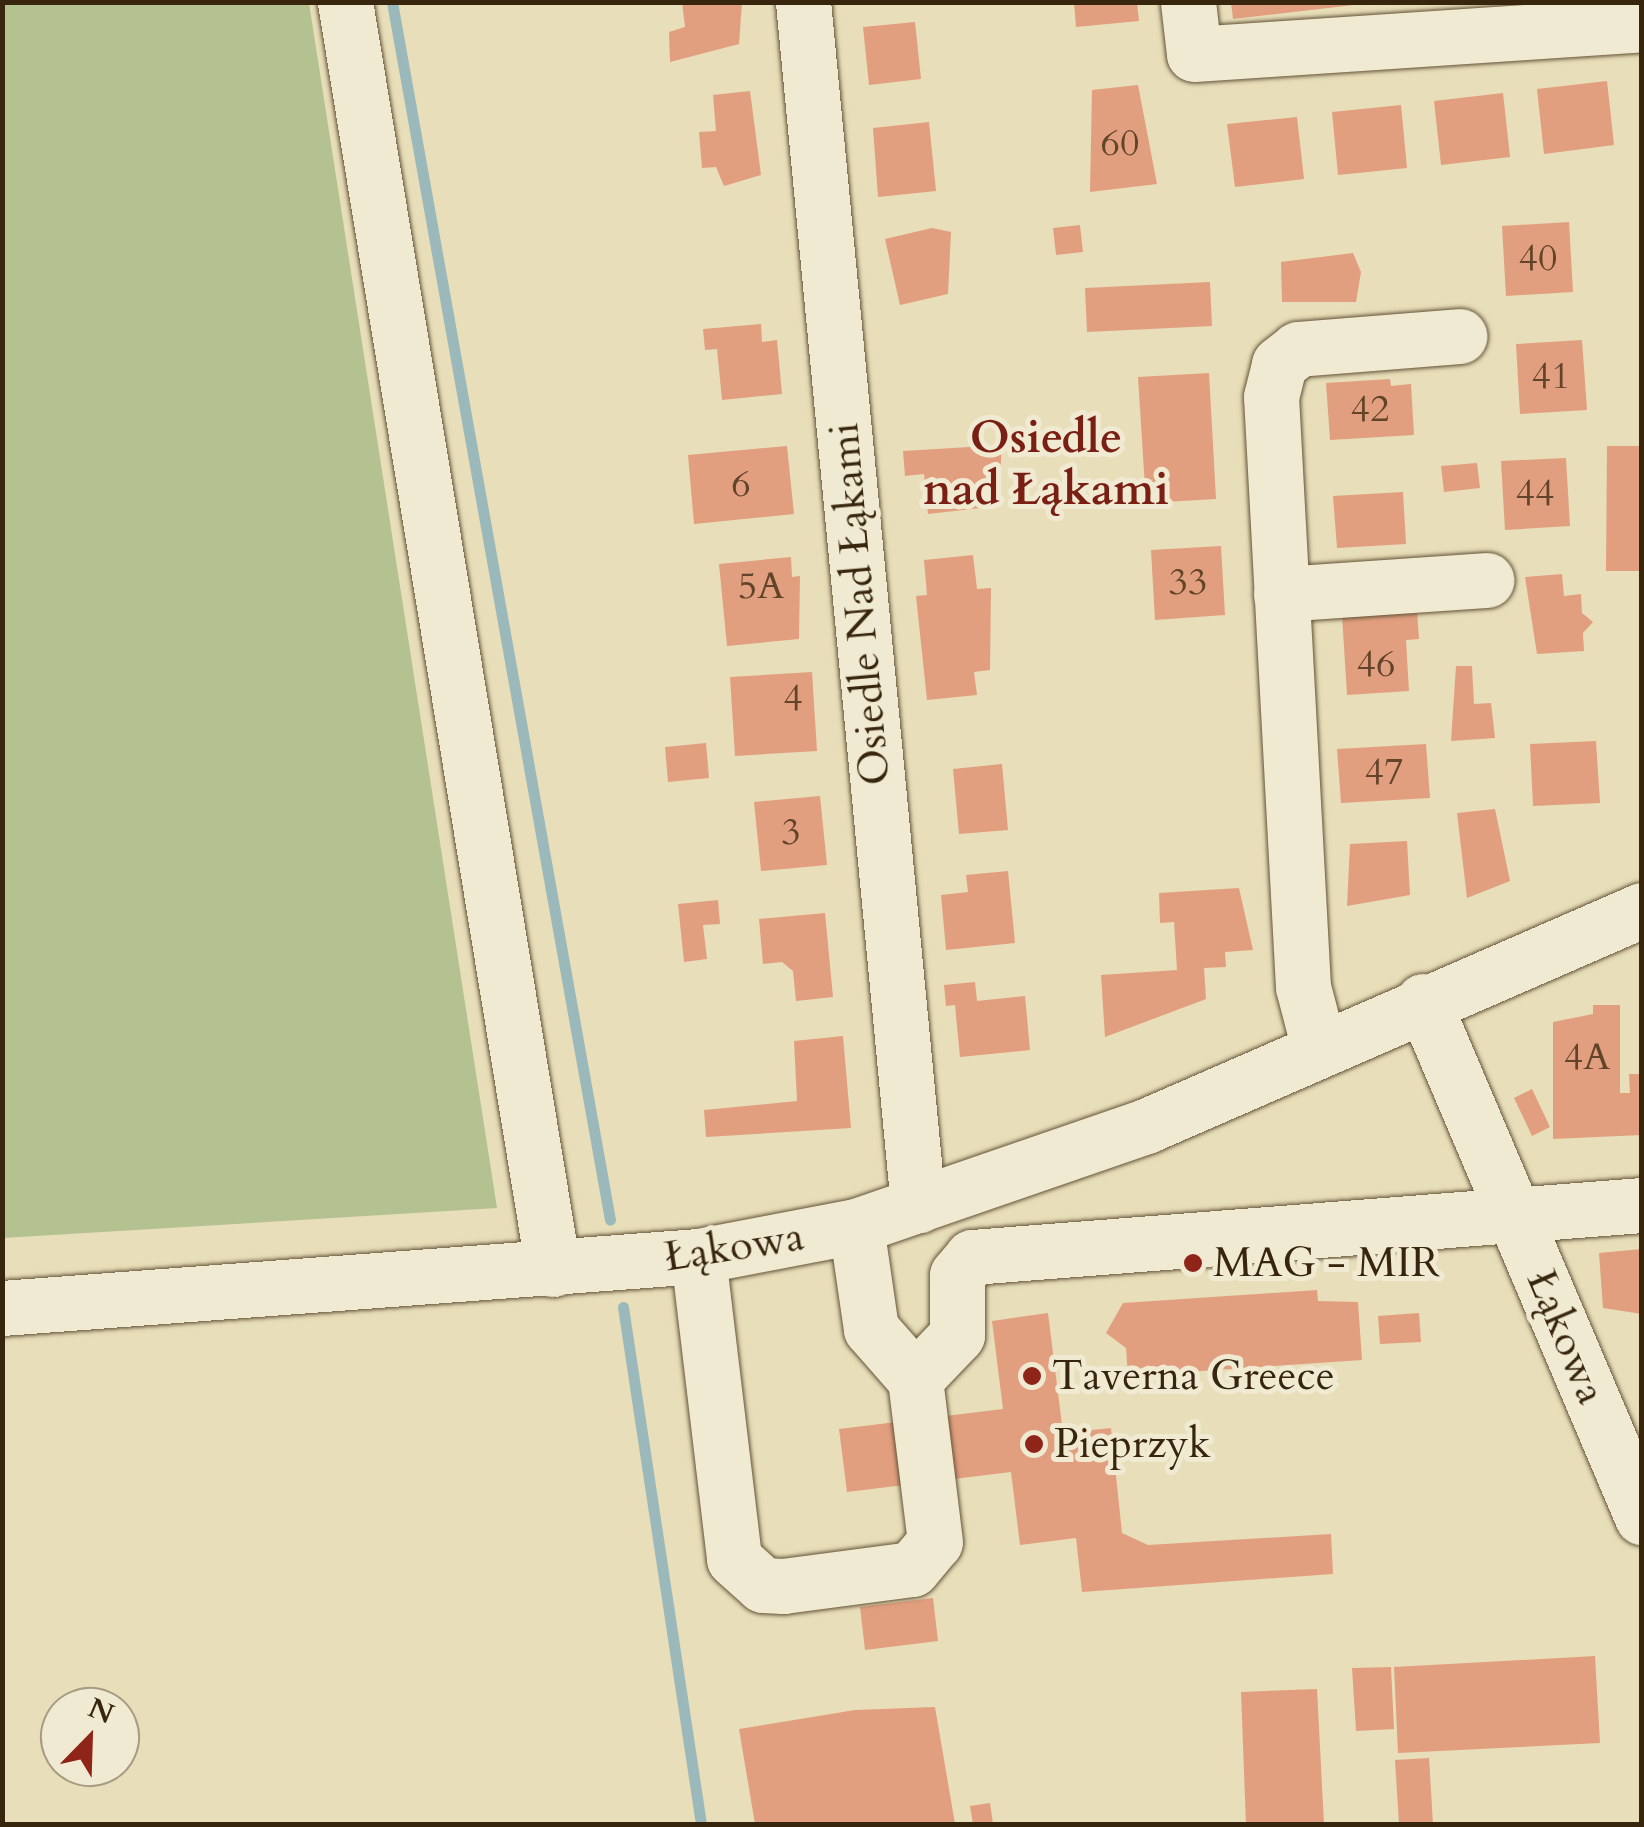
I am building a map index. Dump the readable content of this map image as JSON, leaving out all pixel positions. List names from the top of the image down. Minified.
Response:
{"streets":{"street":["Osiedle Nad Łąkami","Łąkowa"]},"crossings":[["Osiedle Nad Łąkami","Łąkowa"]],"districts":["Osiedle nad Łąkami"],"places":["MAG - MIR","Taverna Greece","Pieprzyk"],"house_numbers":["60","40","41","42","6","44","33","5A","46","4","47","3","4A"],"north":"top right"}
